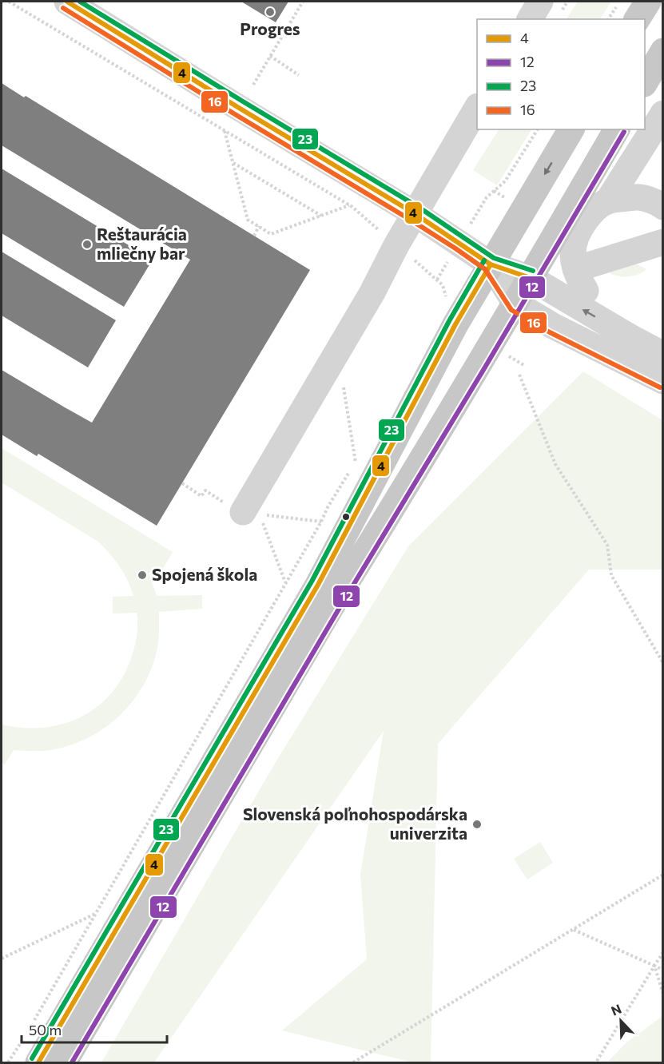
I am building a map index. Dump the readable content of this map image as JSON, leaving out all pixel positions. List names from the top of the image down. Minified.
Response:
{"places":["Progres","Reštaurácia mliečny bar","Spojená škola","Slovenská poľnohospodárska univerzita"],"lines":["transit line 4","transit line 23","transit line 16","transit line 12"],"legend":["4","12","23","16"],"scale_bar":"50 m","north":"top left"}
